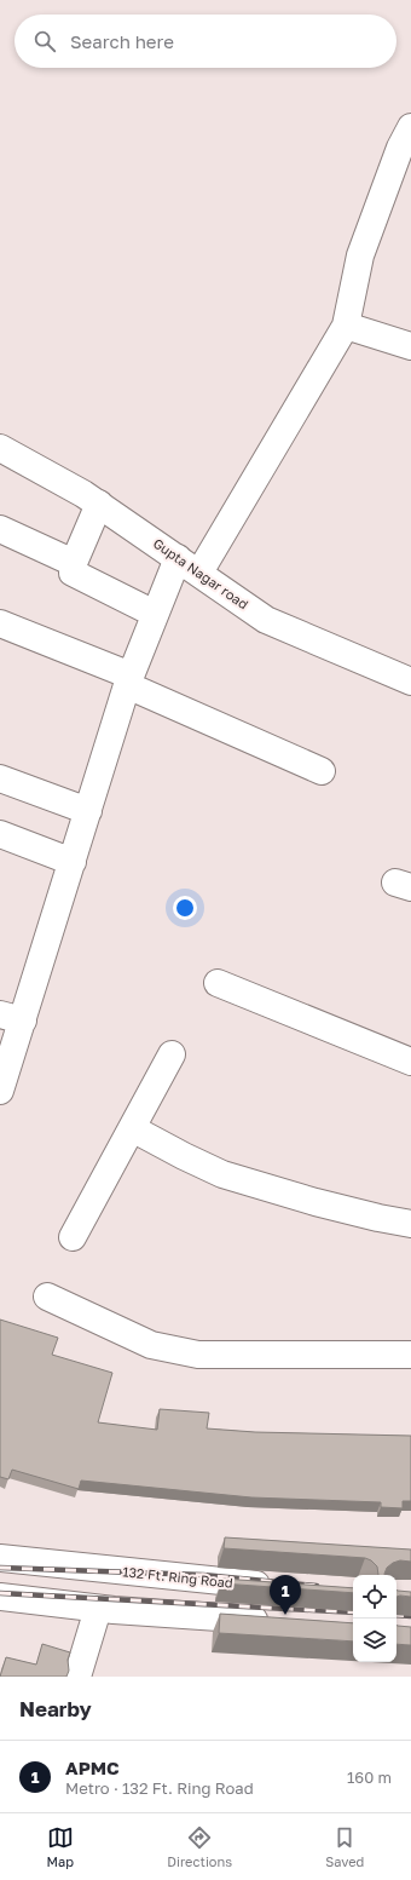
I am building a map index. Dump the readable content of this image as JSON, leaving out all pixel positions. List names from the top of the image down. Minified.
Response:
{"streets":{"street":["Gupta Nagar road","132 Ft. Ring Road"]},"page":{"search":"Search here","pins":"1","heading":"Nearby","list":[{"mark":"1","name":"APMC","note":"Metro · 132 Ft. Ring Road","value":"160 m"}],"nav":["Map","Directions","Saved"]}}
